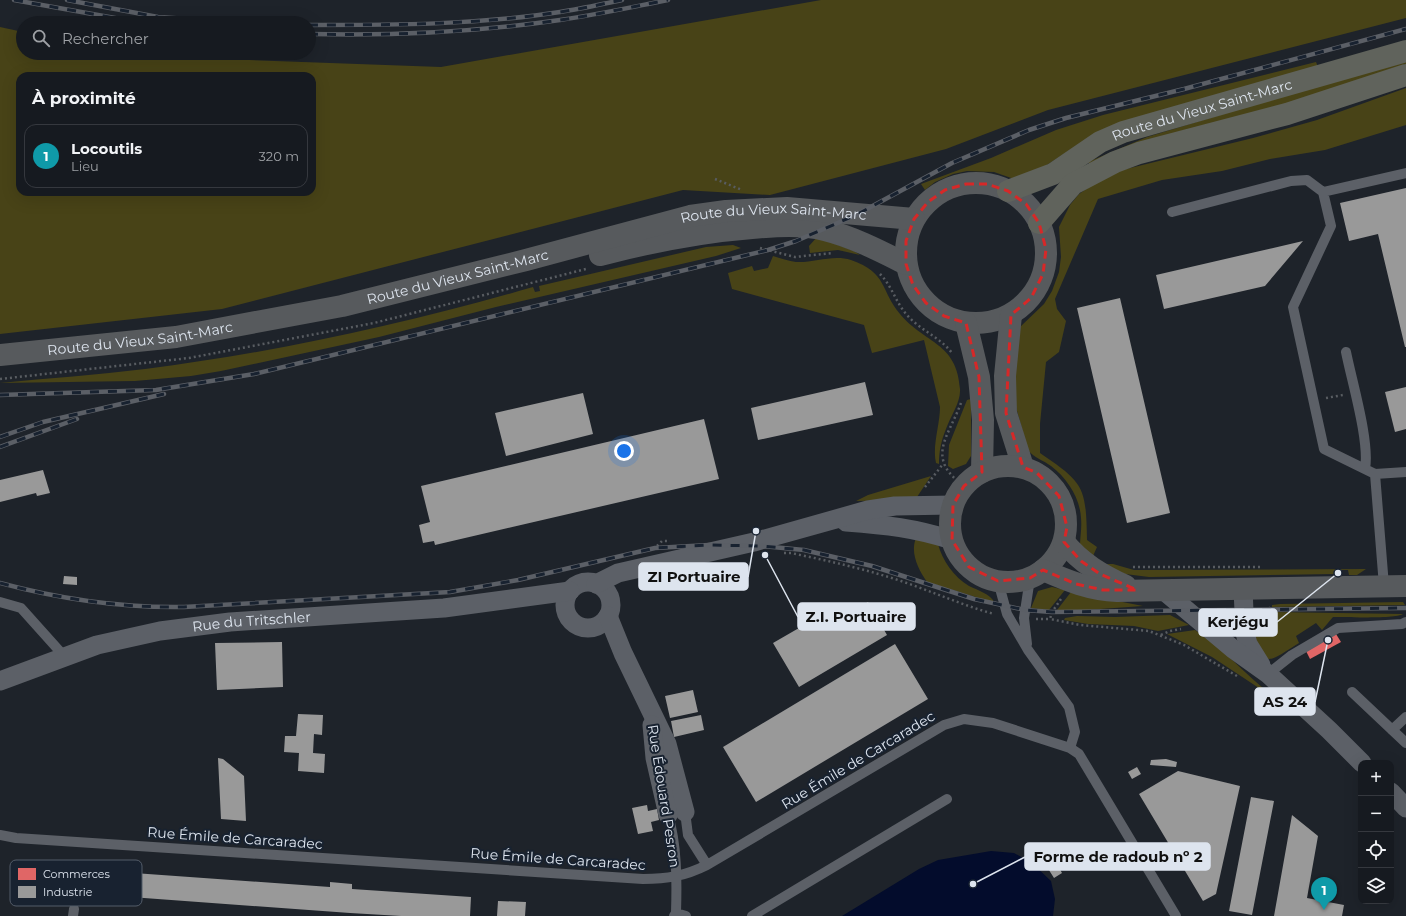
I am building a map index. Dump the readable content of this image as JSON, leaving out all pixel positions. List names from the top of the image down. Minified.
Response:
{"streets":{"highway":["Route du Vieux Saint-Marc"],"street":["Rue du Tritschler","Rue Édouard Pesron"],"lane":["Rue Émile de Carcaradec"]},"crossings":[["Rue du Tritschler","Rue Édouard Pesron"],["Rue Émile de Carcaradec","Rue Édouard Pesron"]],"places":["ZI Portuaire","Z.I. Portuaire","Kerjégu","AS 24","Forme de radoub nº 2"],"legend":["Commerces","Industrie"],"page":{"search":"Rechercher","heading":"À proximité","list":[{"mark":"1","name":"Locoutils","note":"Lieu","value":"320 m"}],"map_buttons":["+","−"],"pins":"1"}}
